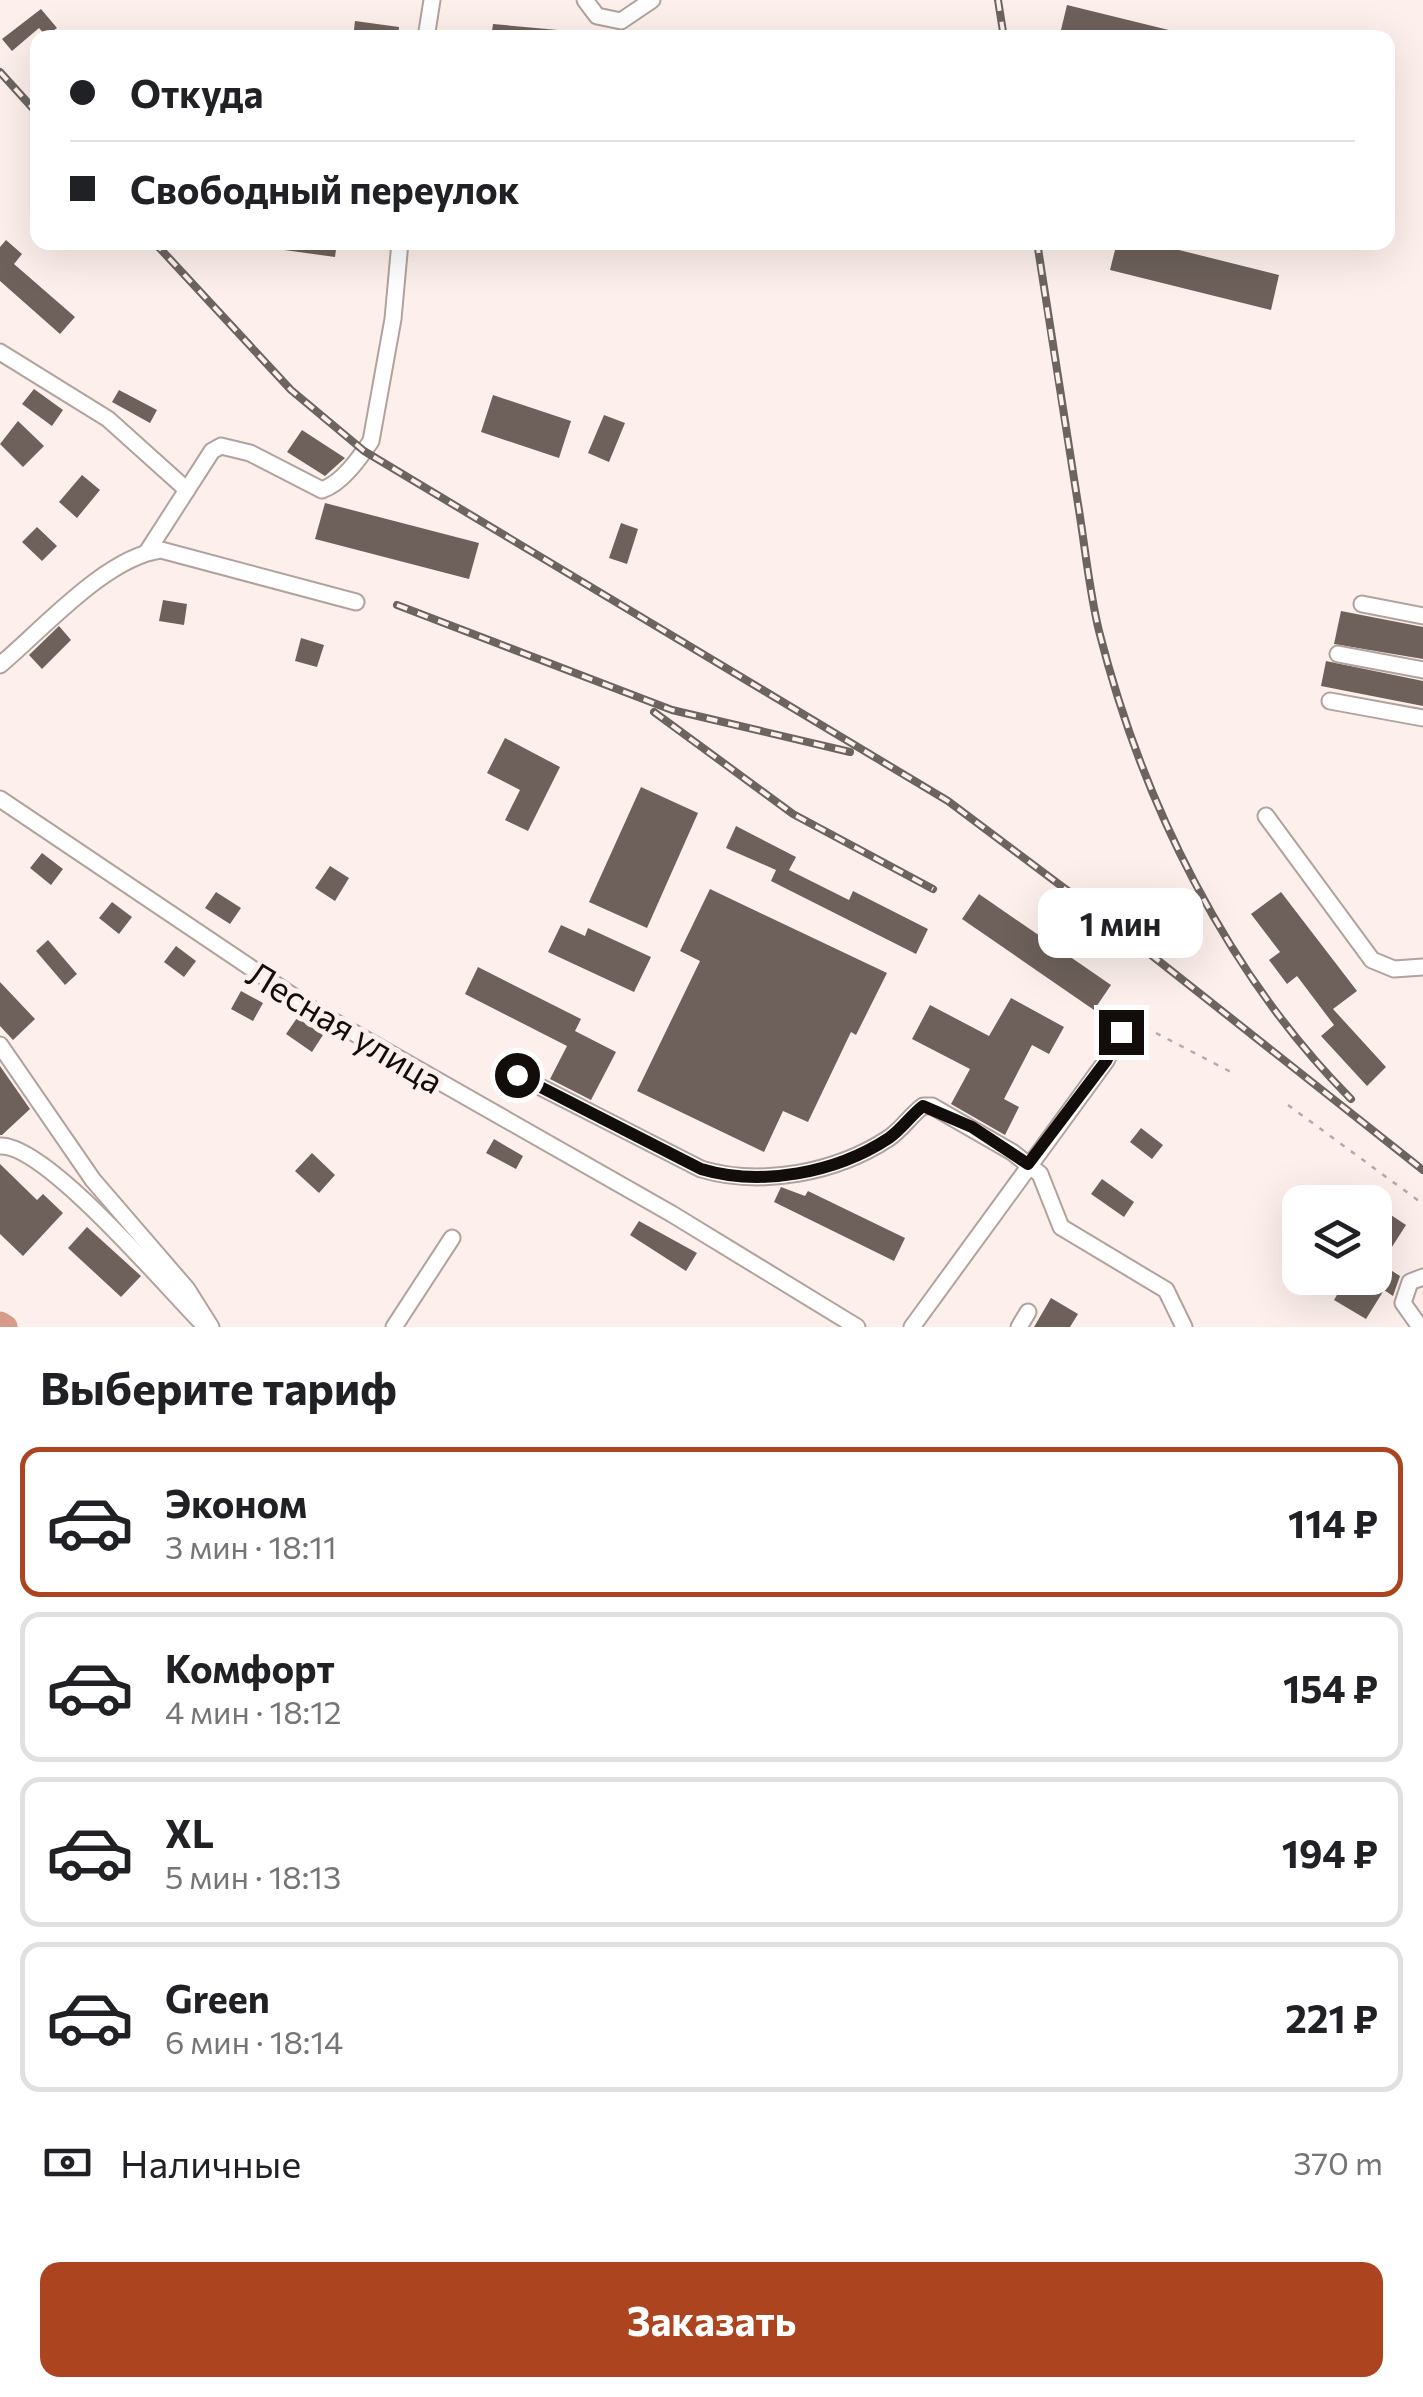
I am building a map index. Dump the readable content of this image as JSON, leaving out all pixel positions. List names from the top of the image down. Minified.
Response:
{"streets":{"lane":["Лесная улица"]},"page":{"banner":["Откуда","Свободный переулок"],"bubble":"1 мин","heading":"Выберите тариф","list":[{"name":"Эконом","note":"3 мин · 18:11","value":"114 ₽"},{"name":"Комфорт","note":"4 мин · 18:12","value":"154 ₽"},{"name":"XL","note":"5 мин · 18:13","value":"194 ₽"},{"name":"Green","note":"6 мин · 18:14","value":"221 ₽"}],"pay":["Наличные","370 m"],"buttons":"Заказать"}}
